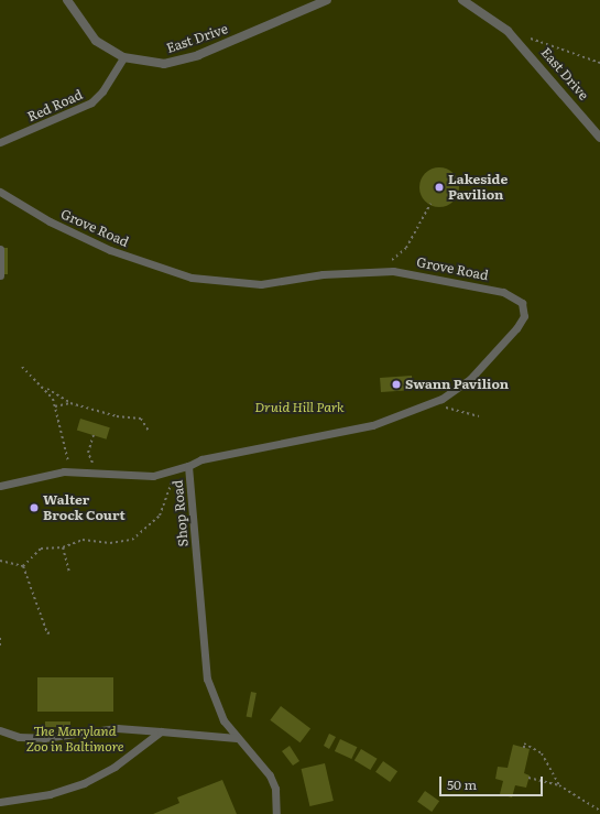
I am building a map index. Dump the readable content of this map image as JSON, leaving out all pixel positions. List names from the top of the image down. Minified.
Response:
{"streets":{"street":["East Drive"],"lane":["Red Road","Grove Road","Shop Road"]},"crossings":[["East Drive","Red Road"],["Grove Road","Shop Road"]],"parks":["Druid Hill Park","The Maryland Zoo in Baltimore"],"places":["Lakeside Pavilion","Swann Pavilion","Walter Brock Court"],"scale_bar":"50 m"}
